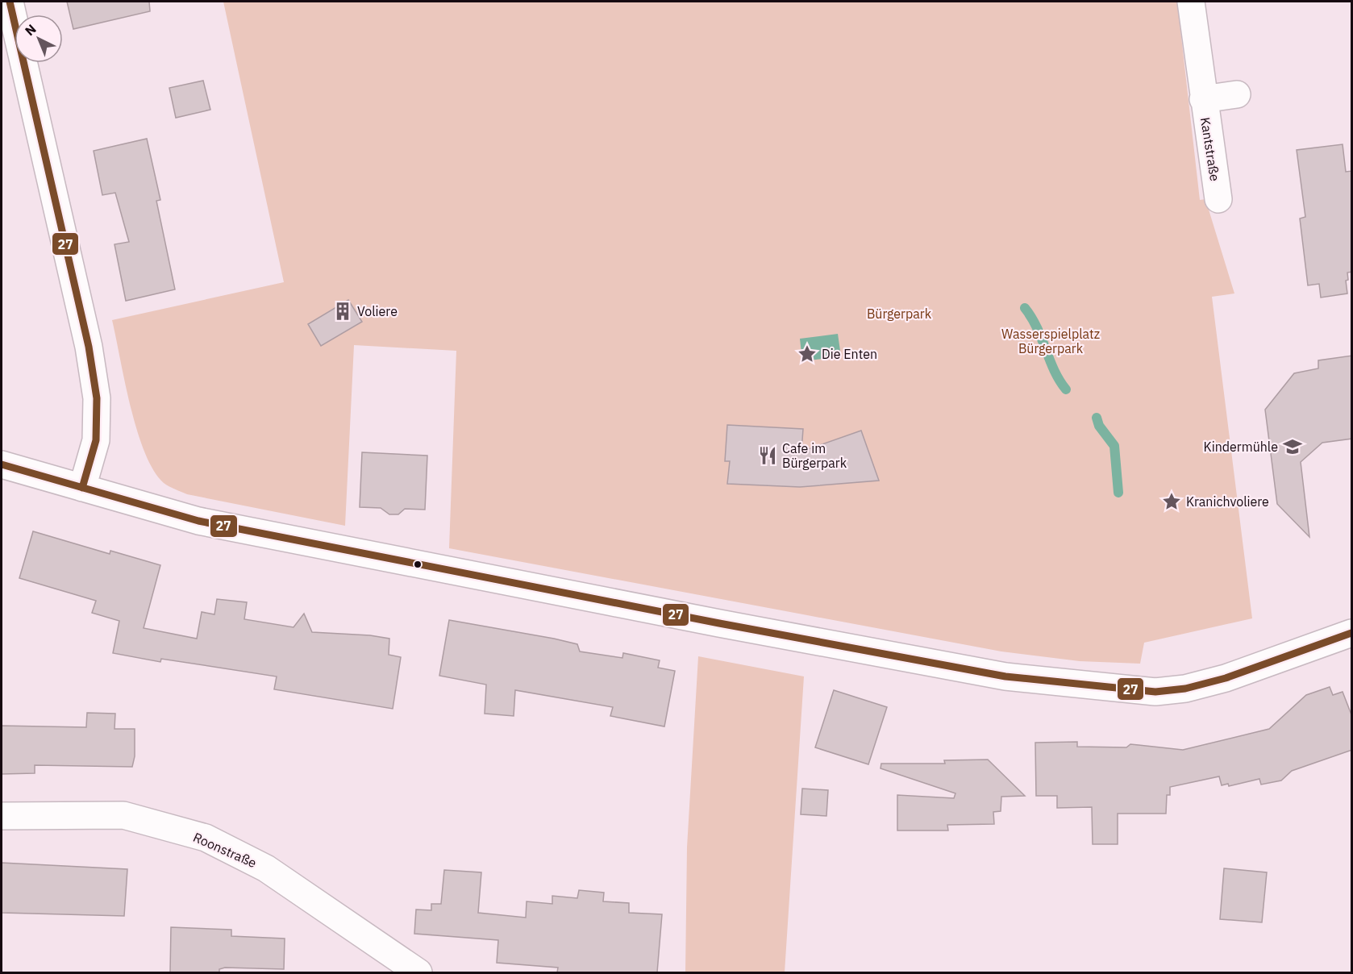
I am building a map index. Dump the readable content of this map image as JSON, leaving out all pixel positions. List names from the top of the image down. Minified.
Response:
{"streets":{"street":["Kantstraße","Roonstraße"]},"parks":["Bürgerpark","Wasserspielplatz Bürgerpark"],"places":{"building":["Voliere"],"place":["Die Enten","Kranichvoliere"],"school or university":["Kindermühle"],"restaurant":["Cafe im Bürgerpark"]},"lines":["transit line 27"],"north":"top left"}
